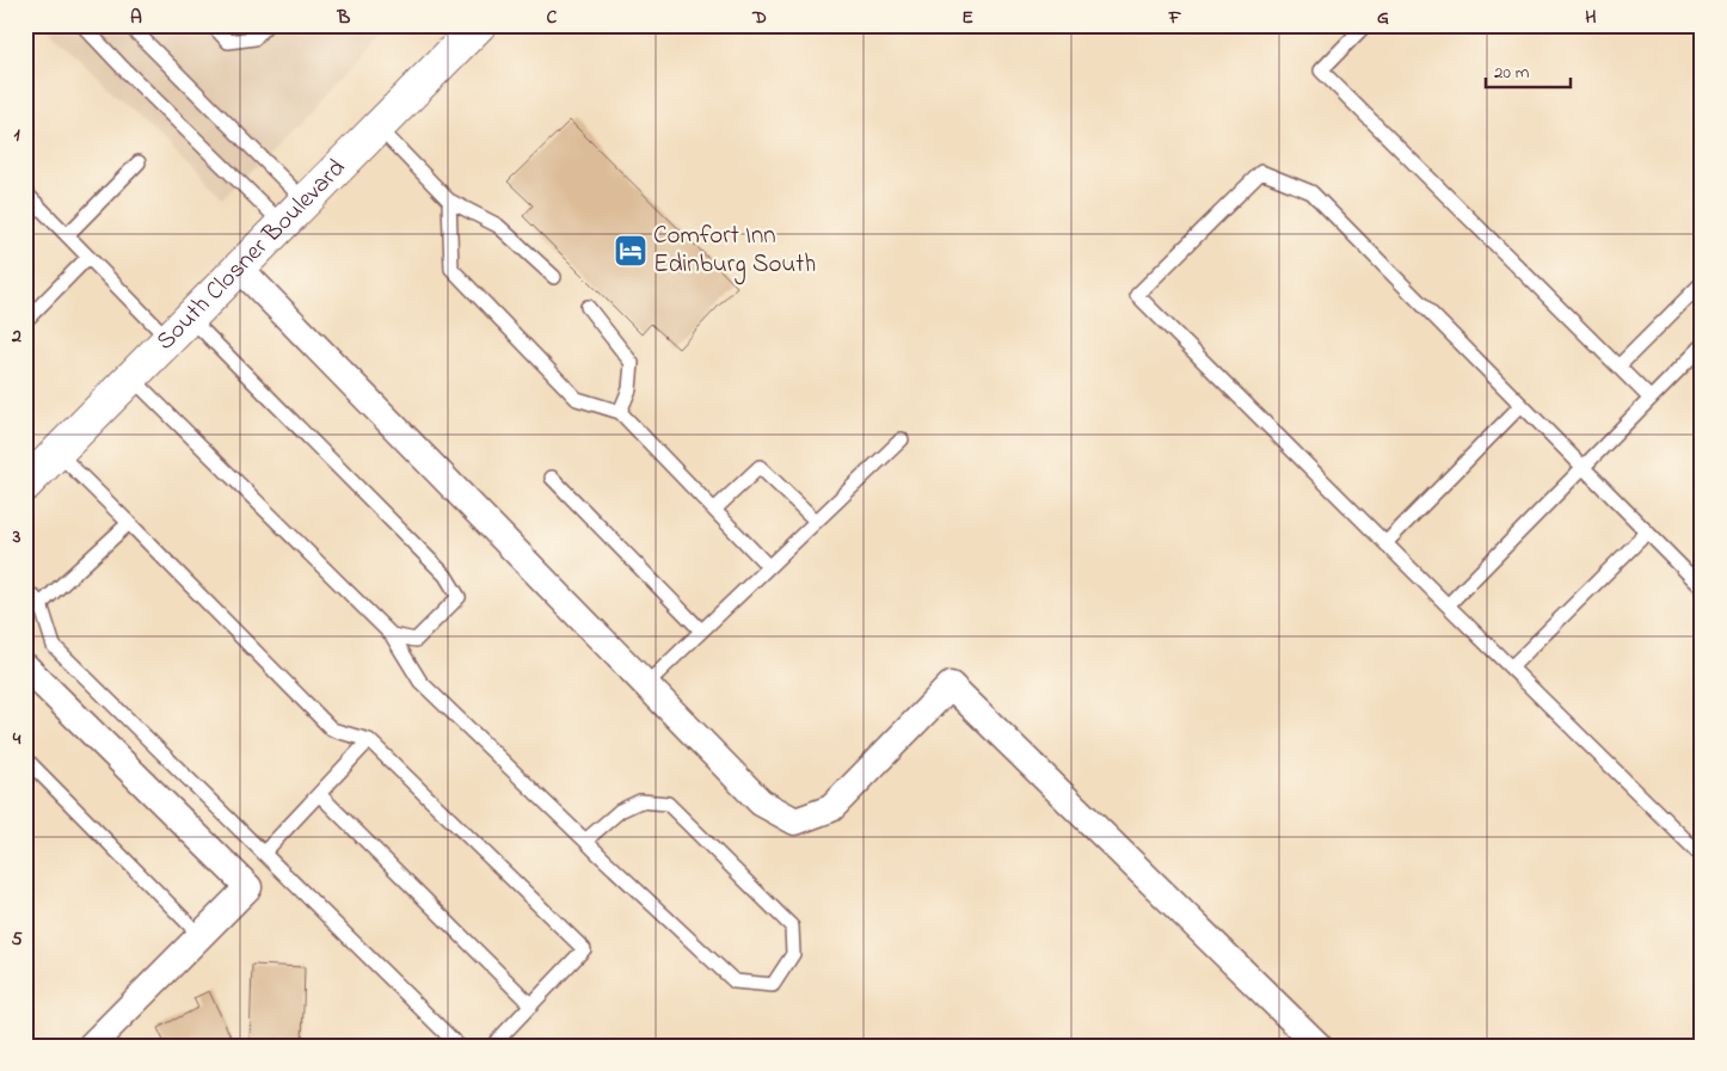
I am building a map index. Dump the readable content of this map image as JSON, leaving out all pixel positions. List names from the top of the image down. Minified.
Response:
{"streets":{"main road":["South Closner Boulevard"]},"places":{"hotel":["Comfort Inn Edinburg South"]},"scale_bar":"20 m","grid":{"columns":["A","B","C","D","E","F","G","H"],"rows":["1","2","3","4","5"]}}
